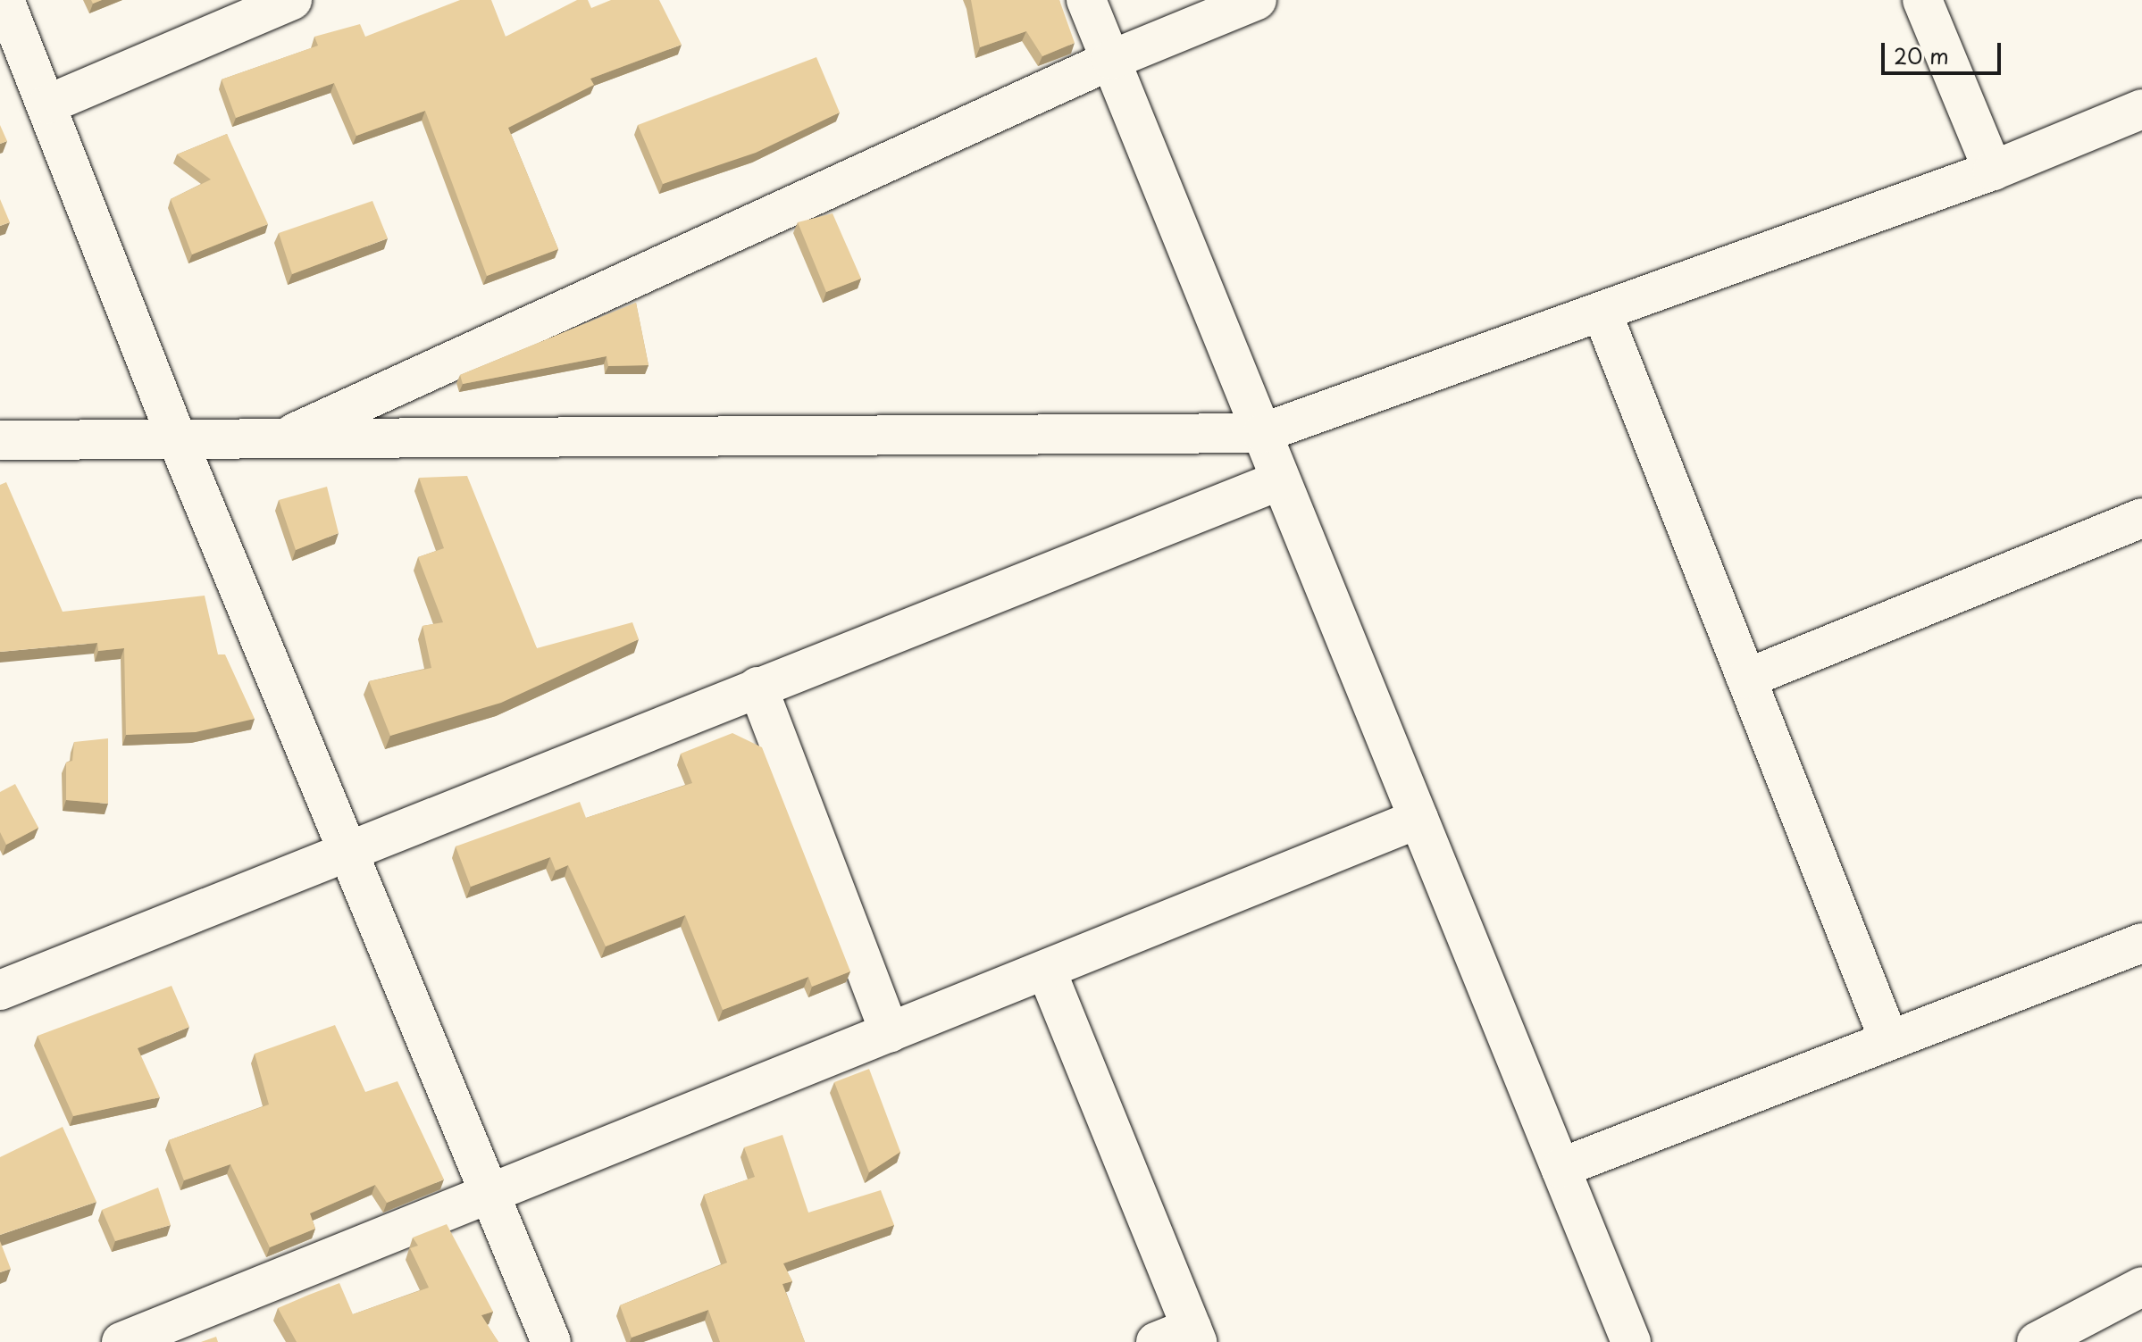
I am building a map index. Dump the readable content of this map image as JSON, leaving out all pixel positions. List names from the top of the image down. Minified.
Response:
{"scale_bar":"20 m"}
